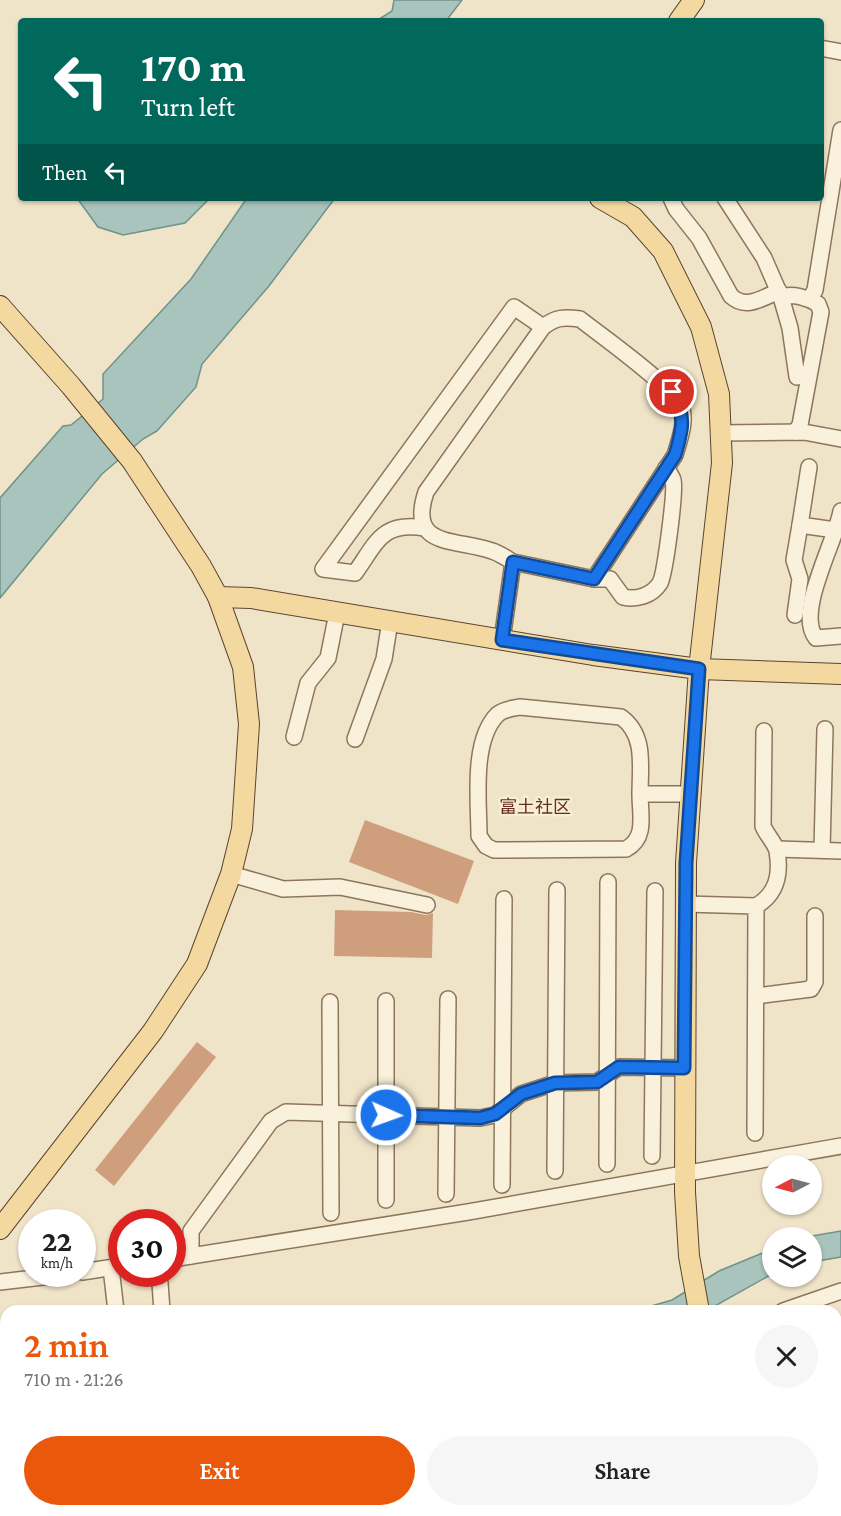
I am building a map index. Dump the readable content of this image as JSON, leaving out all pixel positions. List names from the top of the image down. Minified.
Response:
{"districts":["富土社区"],"north":"left","page":{"turn":["170 m","Turn left"],"then":"Then","speed":"22 km/h","limit":"30","heading":["2 min","710 m · 21:26"],"buttons":["Exit","Share"]}}
